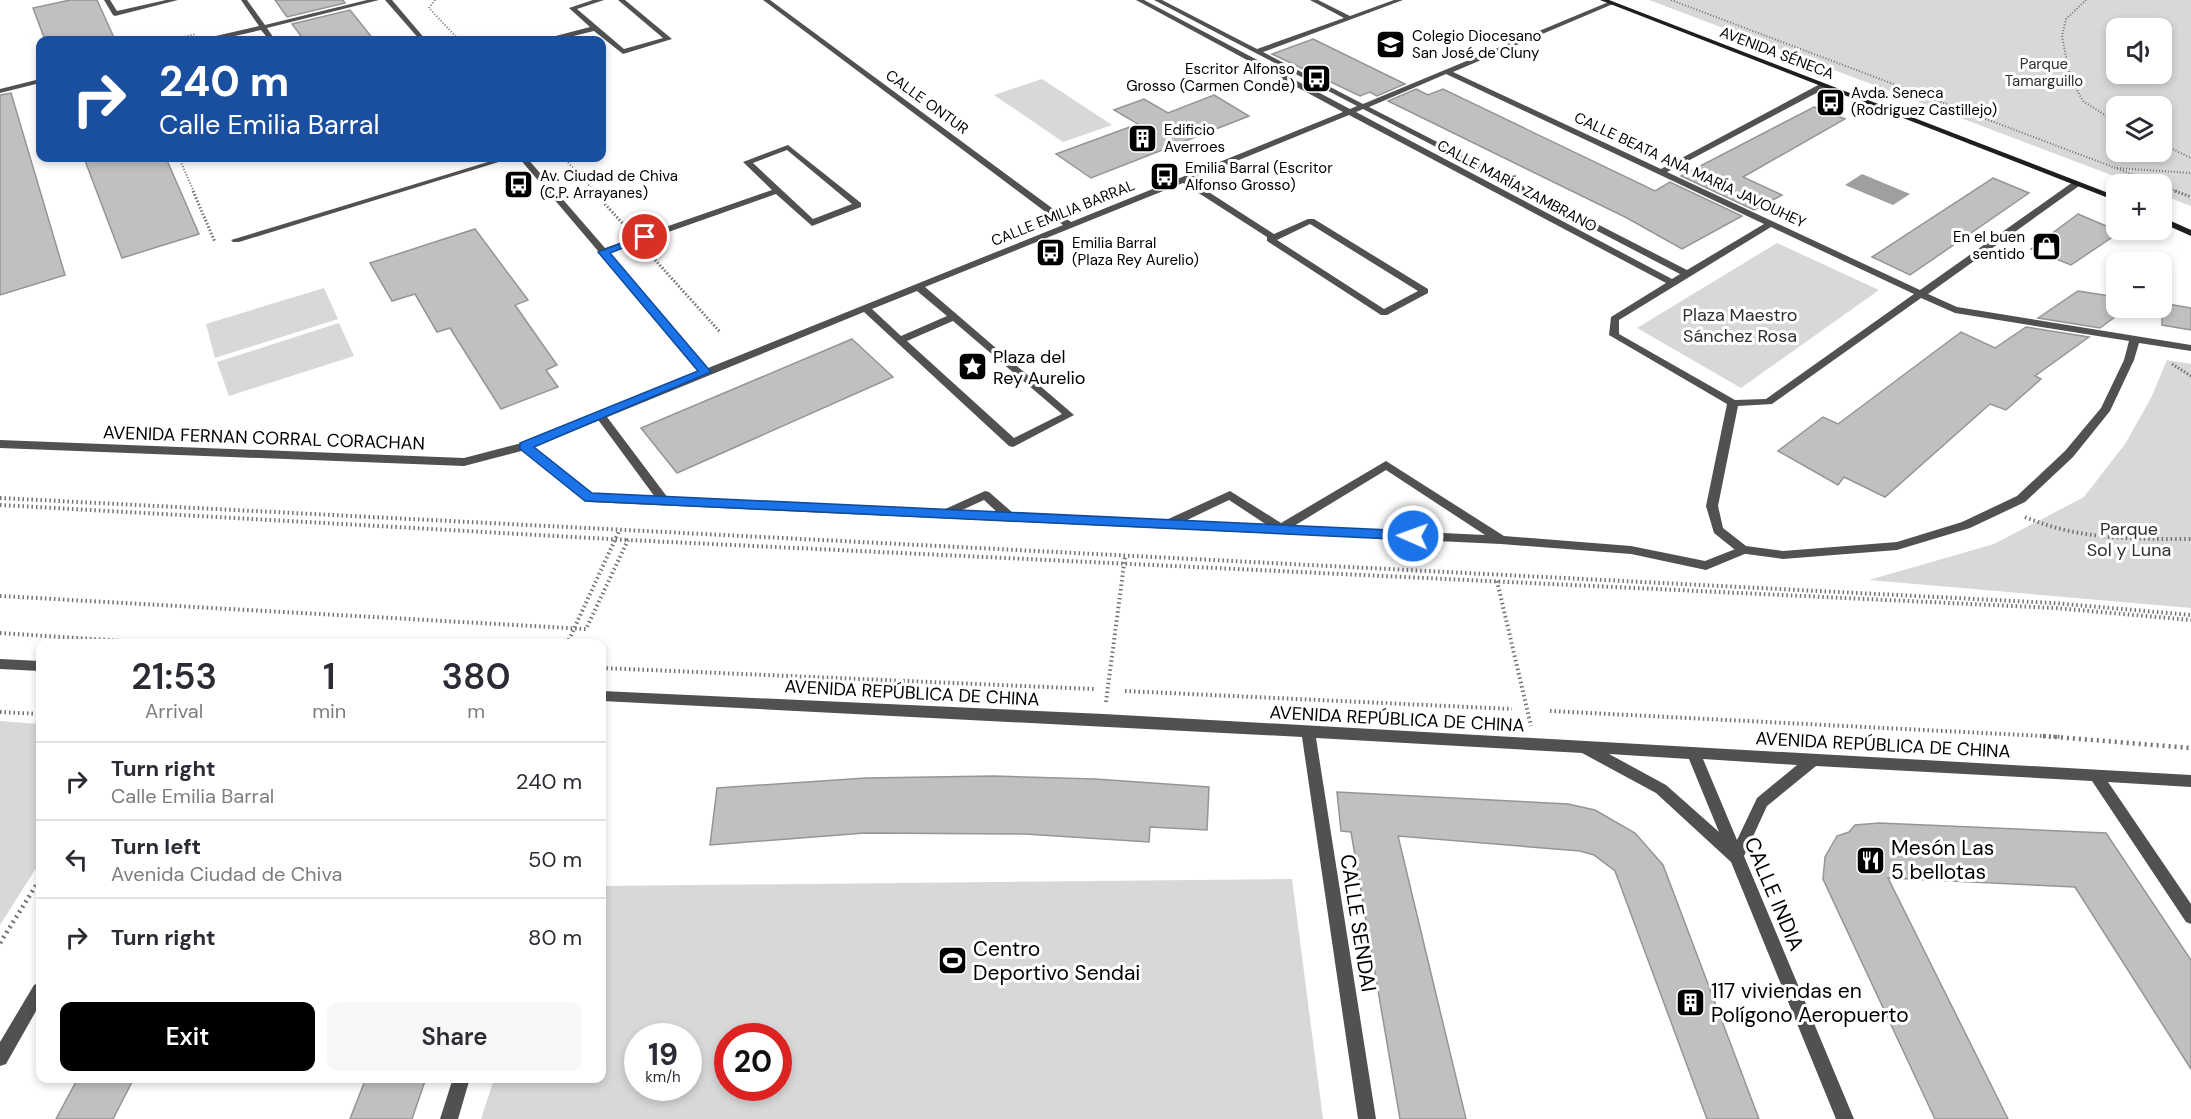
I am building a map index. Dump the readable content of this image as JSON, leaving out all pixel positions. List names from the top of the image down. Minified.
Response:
{"streets":{"street":["AVENIDA SÉNECA","CALLE ONTUR","CALLE BEATA ANA MARÍA JAVOUHEY","CALLE MARÍA ZAMBRANO","CALLE EMILIA BARRAL","AVENIDA FERNAN CORRAL CORACHAN","AVENIDA REPÚBLICA DE CHINA","CALLE INDIA","CALLE SENDAI"]},"crossings":[["AVENIDA SÉNECA","CALLE EMILIA BARRAL"],["CALLE ONTUR","CALLE EMILIA BARRAL"],["CALLE BEATA ANA MARÍA JAVOUHEY","CALLE EMILIA BARRAL"],["CALLE MARÍA ZAMBRANO","CALLE EMILIA BARRAL"],["CALLE EMILIA BARRAL","AVENIDA FERNAN CORRAL CORACHAN"],["AVENIDA REPÚBLICA DE CHINA","CALLE INDIA"],["AVENIDA REPÚBLICA DE CHINA","CALLE SENDAI"]],"parks":["Parque Tamarguillo","Plaza Maestro Sánchez Rosa","Parque Sol y Luna"],"places":{"school or university":["Colegio Diocesano San José de Cluny"],"bus stop":["Escritor Alfonso Grosso (Carmen Conde)","Avda. Seneca (Rodriguez Castillejo)","Emilia Barral (Escritor Alfonso Grosso)","Av. Ciudad de Chiva (C.P. Arrayanes)","Emilia Barral (Plaza Rey Aurelio)"],"building":["Edificio Averroes","117 viviendas en Polígono Aeropuerto"],"shop":["En el buen sentido"],"place":["Plaza del Rey Aurelio"],"restaurant":["Mesón Las 5 bellotas"],"sports":["Centro Deportivo Sendai"]},"page":{"map_buttons":["+","−"],"turn":["240 m","Calle Emilia Barral"],"eta":["21:53","Arrival","1","min","380","m"],"list":[{"name":"Turn right","note":"Calle Emilia Barral","value":"240 m"},{"name":"Turn left","note":"Avenida Ciudad de Chiva","value":"50 m"},{"name":"Turn right","value":"80 m"}],"buttons":["Exit","Share"],"speed":"19 km/h","limit":"20"}}
